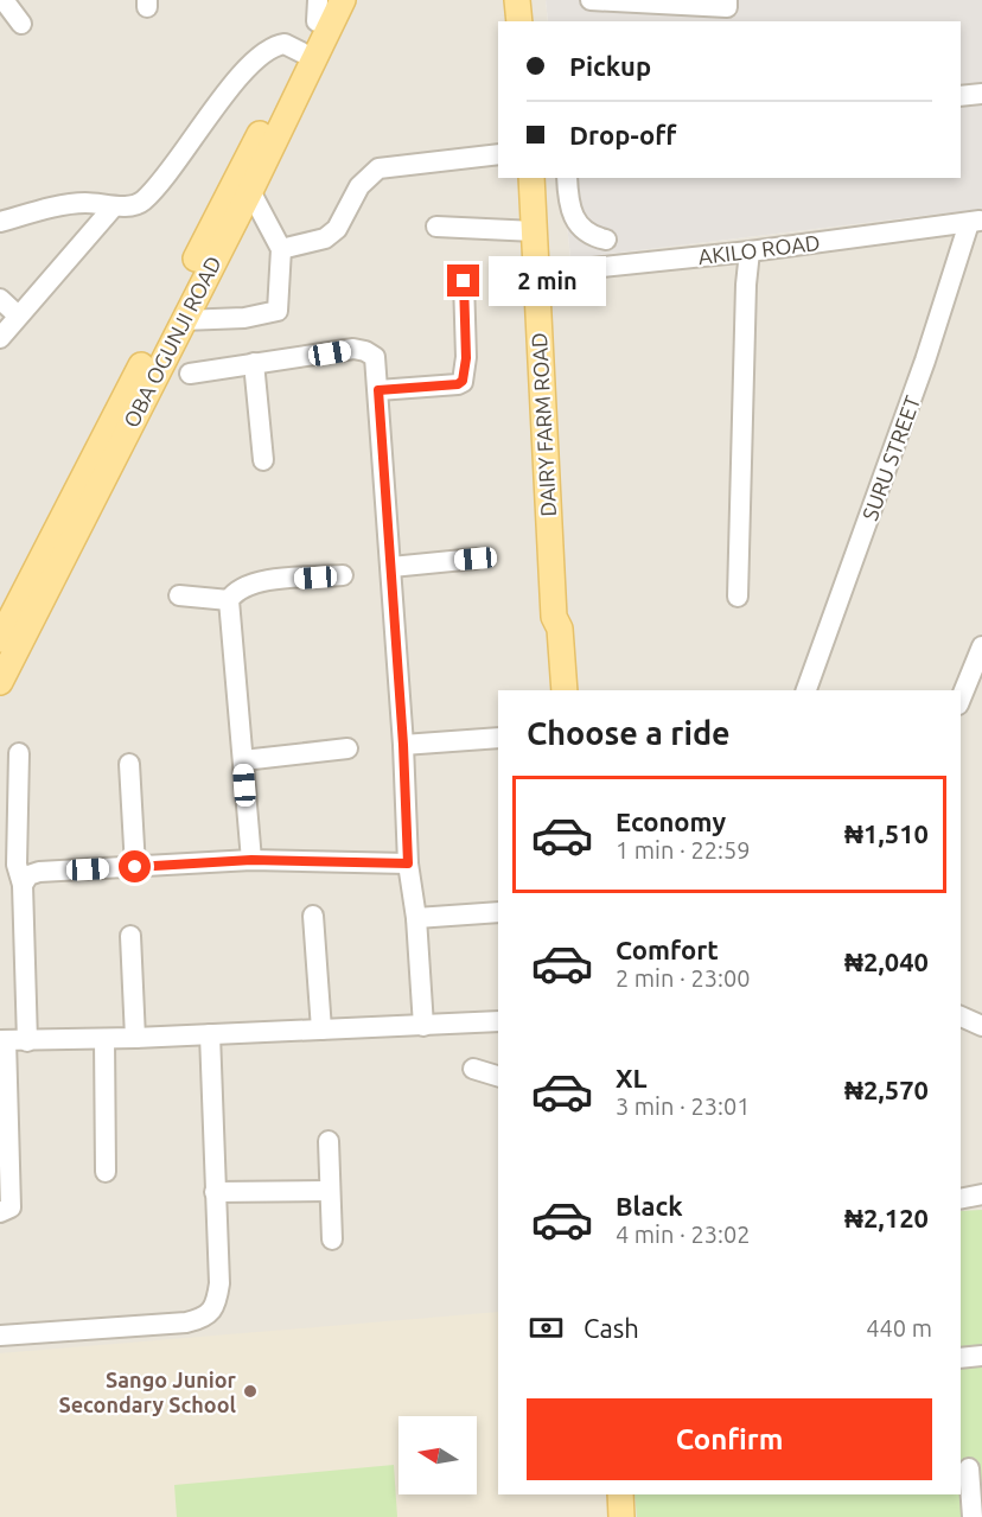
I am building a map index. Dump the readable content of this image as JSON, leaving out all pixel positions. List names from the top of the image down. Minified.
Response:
{"streets":{"main road":["OBA OGUNJI ROAD","DAIRY FARM ROAD"],"street":["AKILO ROAD","SURU STREET"]},"crossings":[["AKILO ROAD","DAIRY FARM ROAD"],["AKILO ROAD","SURU STREET"]],"places":["Sango Junior Secondary School"],"north":"left","page":{"banner":["Pickup","Drop-off"],"bubble":"2 min","heading":"Choose a ride","list":[{"name":"Economy","note":"1 min · 22:59","value":"₦1,510"},{"name":"Comfort","note":"2 min · 23:00","value":"₦2,040"},{"name":"XL","note":"3 min · 23:01","value":"₦2,570"},{"name":"Black","note":"4 min · 23:02","value":"₦2,120"}],"pay":["Cash","440 m"],"buttons":"Confirm"}}
